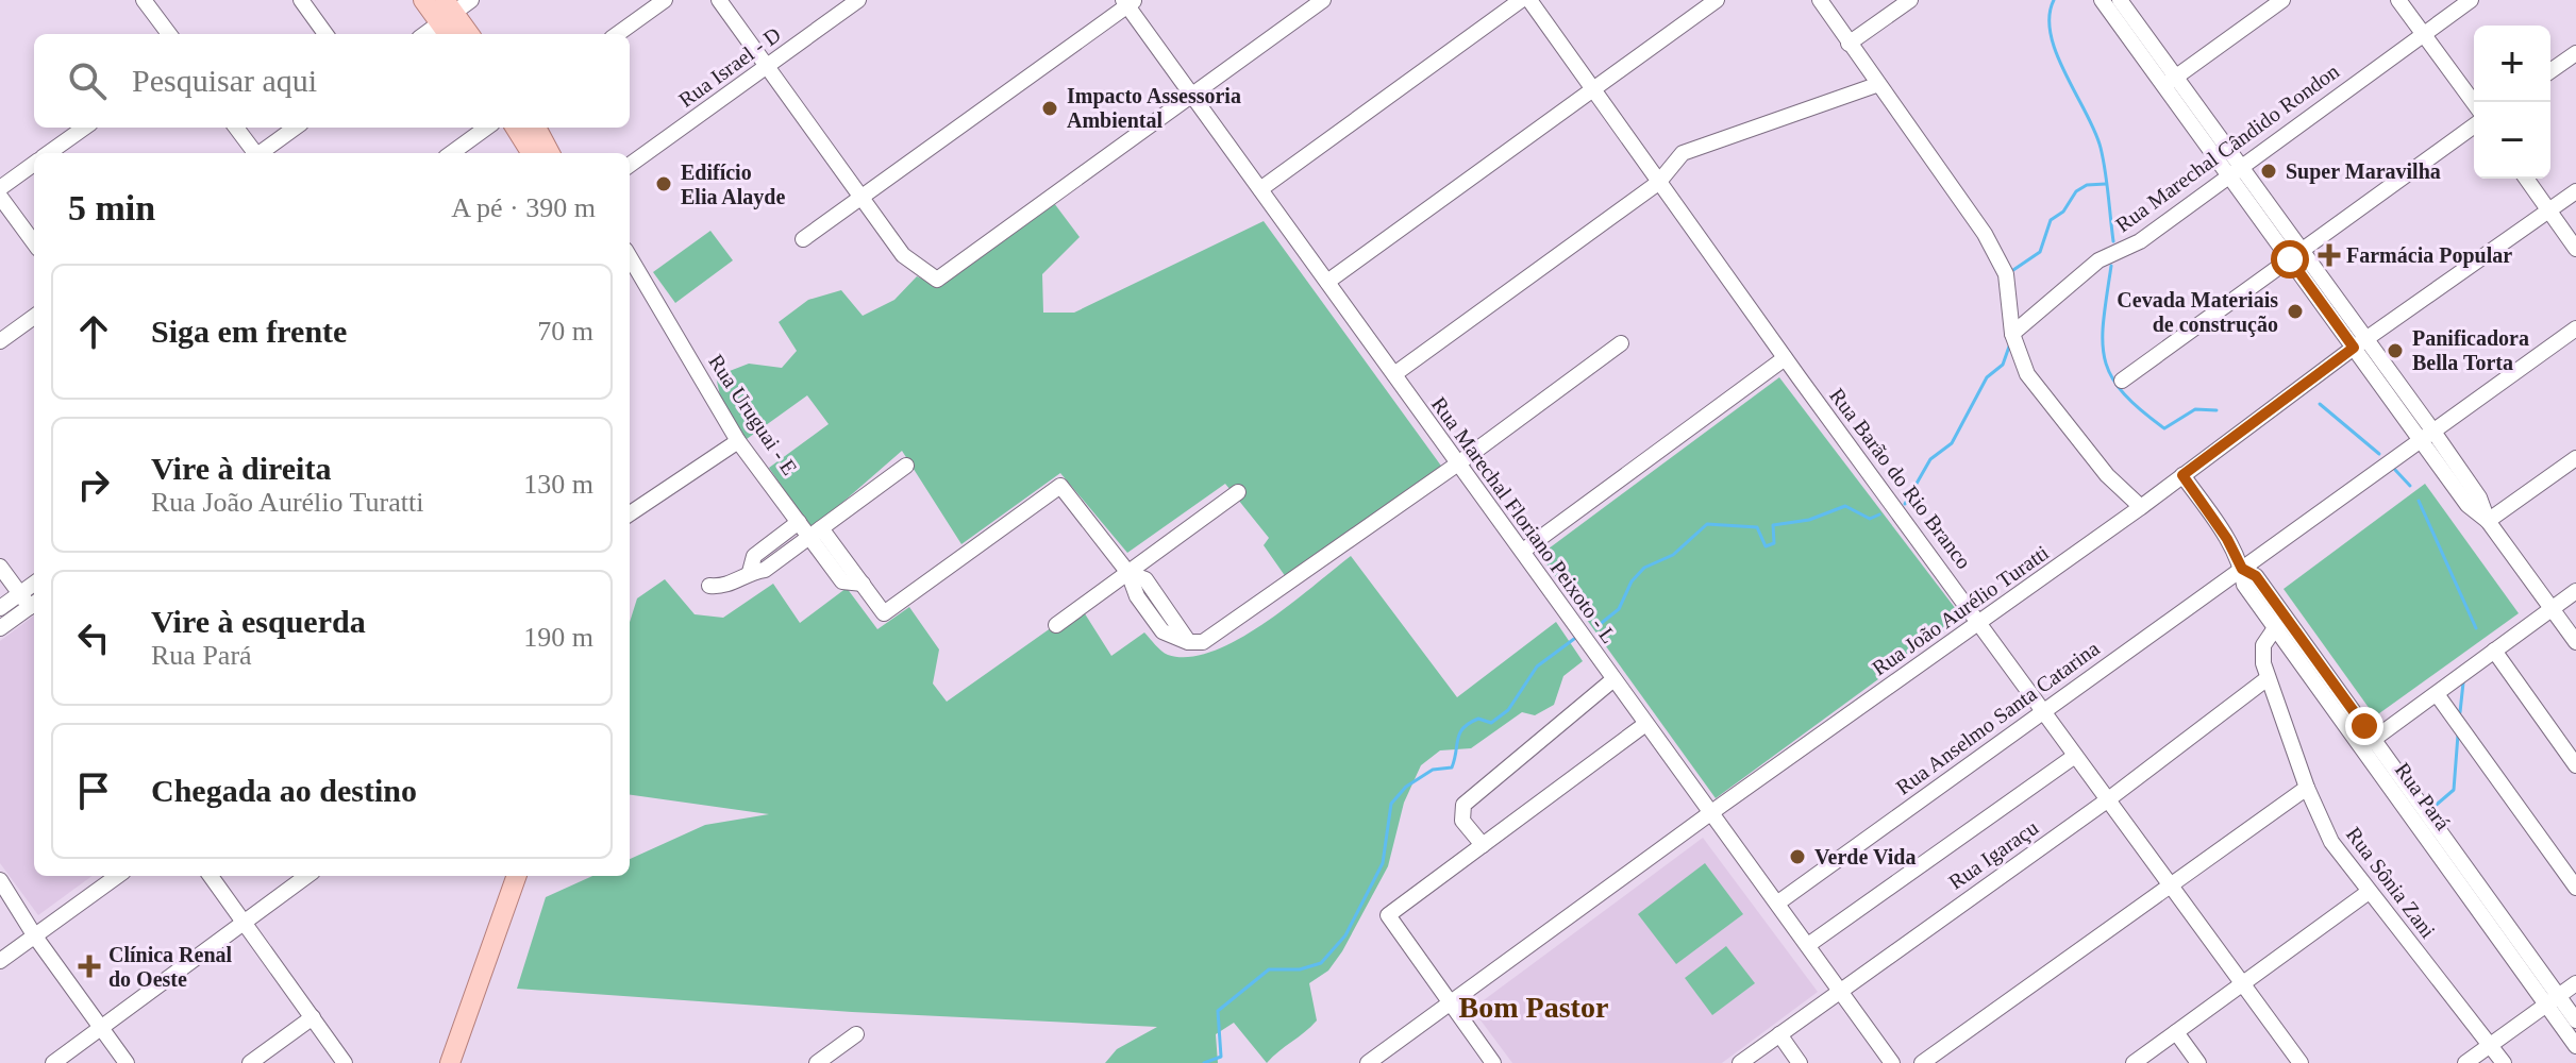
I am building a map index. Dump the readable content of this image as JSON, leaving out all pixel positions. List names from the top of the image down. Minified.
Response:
{"streets":{"street":["Rua Israel - D","Rua Marechal Cândido Rondon","Rua Uruguai - E","Rua Barão do Rio Branco","Rua Marechal Floriano Peixoto - L","Rua João Aurélio Turatti","Rua Anselmo Santa Catarina","Rua Pará","Rua Igaraçu","Rua Sônia Zani"]},"crossings":[["Rua Barão do Rio Branco","Rua João Aurélio Turatti"],["Rua Barão do Rio Branco","Rua Anselmo Santa Catarina"],["Rua Barão do Rio Branco","Rua Igaraçu"],["Rua Marechal Floriano Peixoto - L","Rua João Aurélio Turatti"],["Rua Marechal Floriano Peixoto - L","Rua Anselmo Santa Catarina"],["Rua Marechal Floriano Peixoto - L","Rua Igaraçu"],["Rua João Aurélio Turatti","Rua Pará"],["Rua Anselmo Santa Catarina","Rua Pará"],["Rua Pará","Rua Sônia Zani"],["Rua Igaraçu","Rua Sônia Zani"]],"districts":["Bom Pastor"],"places":{"other":["Impacto Assessoria Ambiental","Super Maravilha","Edifício Elia Alayde","Cevada Materiais de construção","Panificadora Bella Torta","Verde Vida"],"health":["Farmácia Popular","Clínica Renal do Oeste"]},"page":{"map_buttons":["+","−"],"search":"Pesquisar aqui","heading":["5 min","A pé · 390 m"],"list":[["Siga em frente","70 m"],["Vire à direita","Rua João Aurélio Turatti","130 m"],["Vire à esquerda","Rua Pará","190 m"],"Chegada ao destino"]}}
